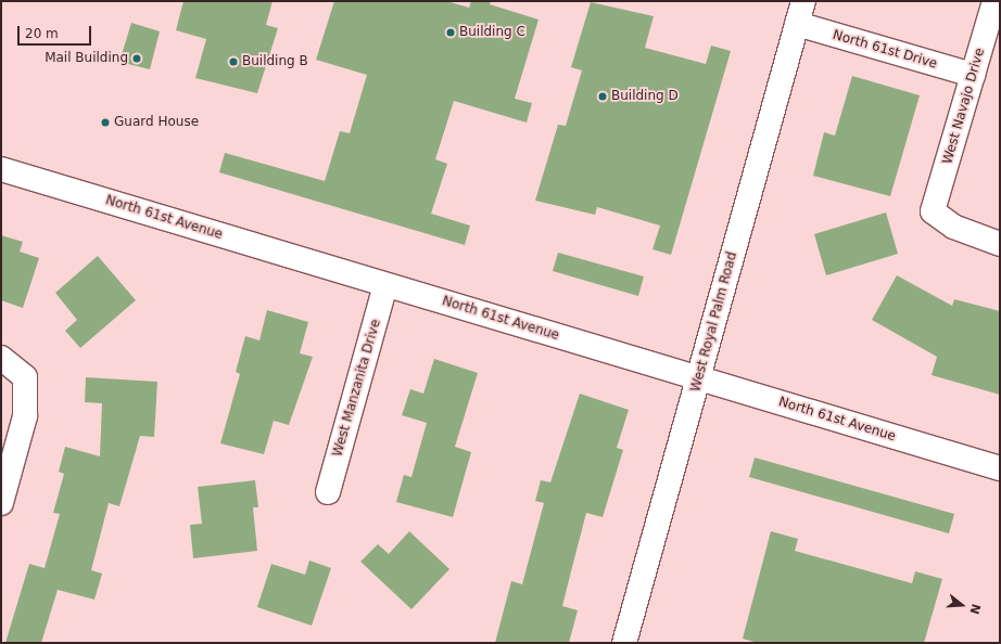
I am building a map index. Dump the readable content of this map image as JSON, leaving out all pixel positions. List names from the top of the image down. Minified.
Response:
{"streets":{"street":["North 61st Drive","West Navajo Drive","North 61st Avenue","West Royal Palm Road","West Manzanita Drive"]},"crossings":[["North 61st Drive","West Navajo Drive"],["North 61st Drive","West Royal Palm Road"],["North 61st Avenue","West Royal Palm Road"],["North 61st Avenue","West Manzanita Drive"]],"places":["Building C","Mail Building","Building B","Building D","Guard House"],"scale_bar":"20 m","north":"right"}
